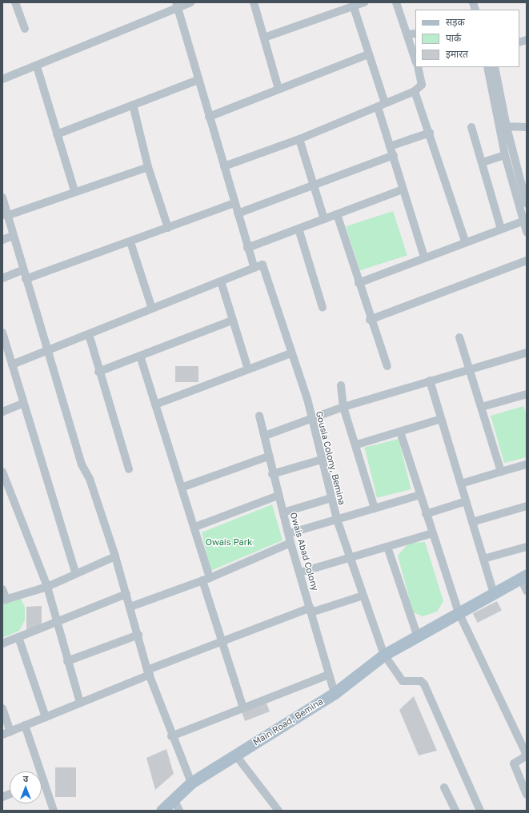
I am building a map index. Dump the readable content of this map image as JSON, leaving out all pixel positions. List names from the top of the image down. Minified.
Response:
{"streets":{"main road":["Main Road, Bemina"],"street":["Gousia Colony, Bemina","Owais Abad Colony"]},"crossings":[["Gousia Colony, Bemina","Main Road, Bemina"],["Owais Abad Colony","Main Road, Bemina"]],"parks":["Owais Park"],"legend":["सड़क","पार्क","इमारत"],"north":"top"}
